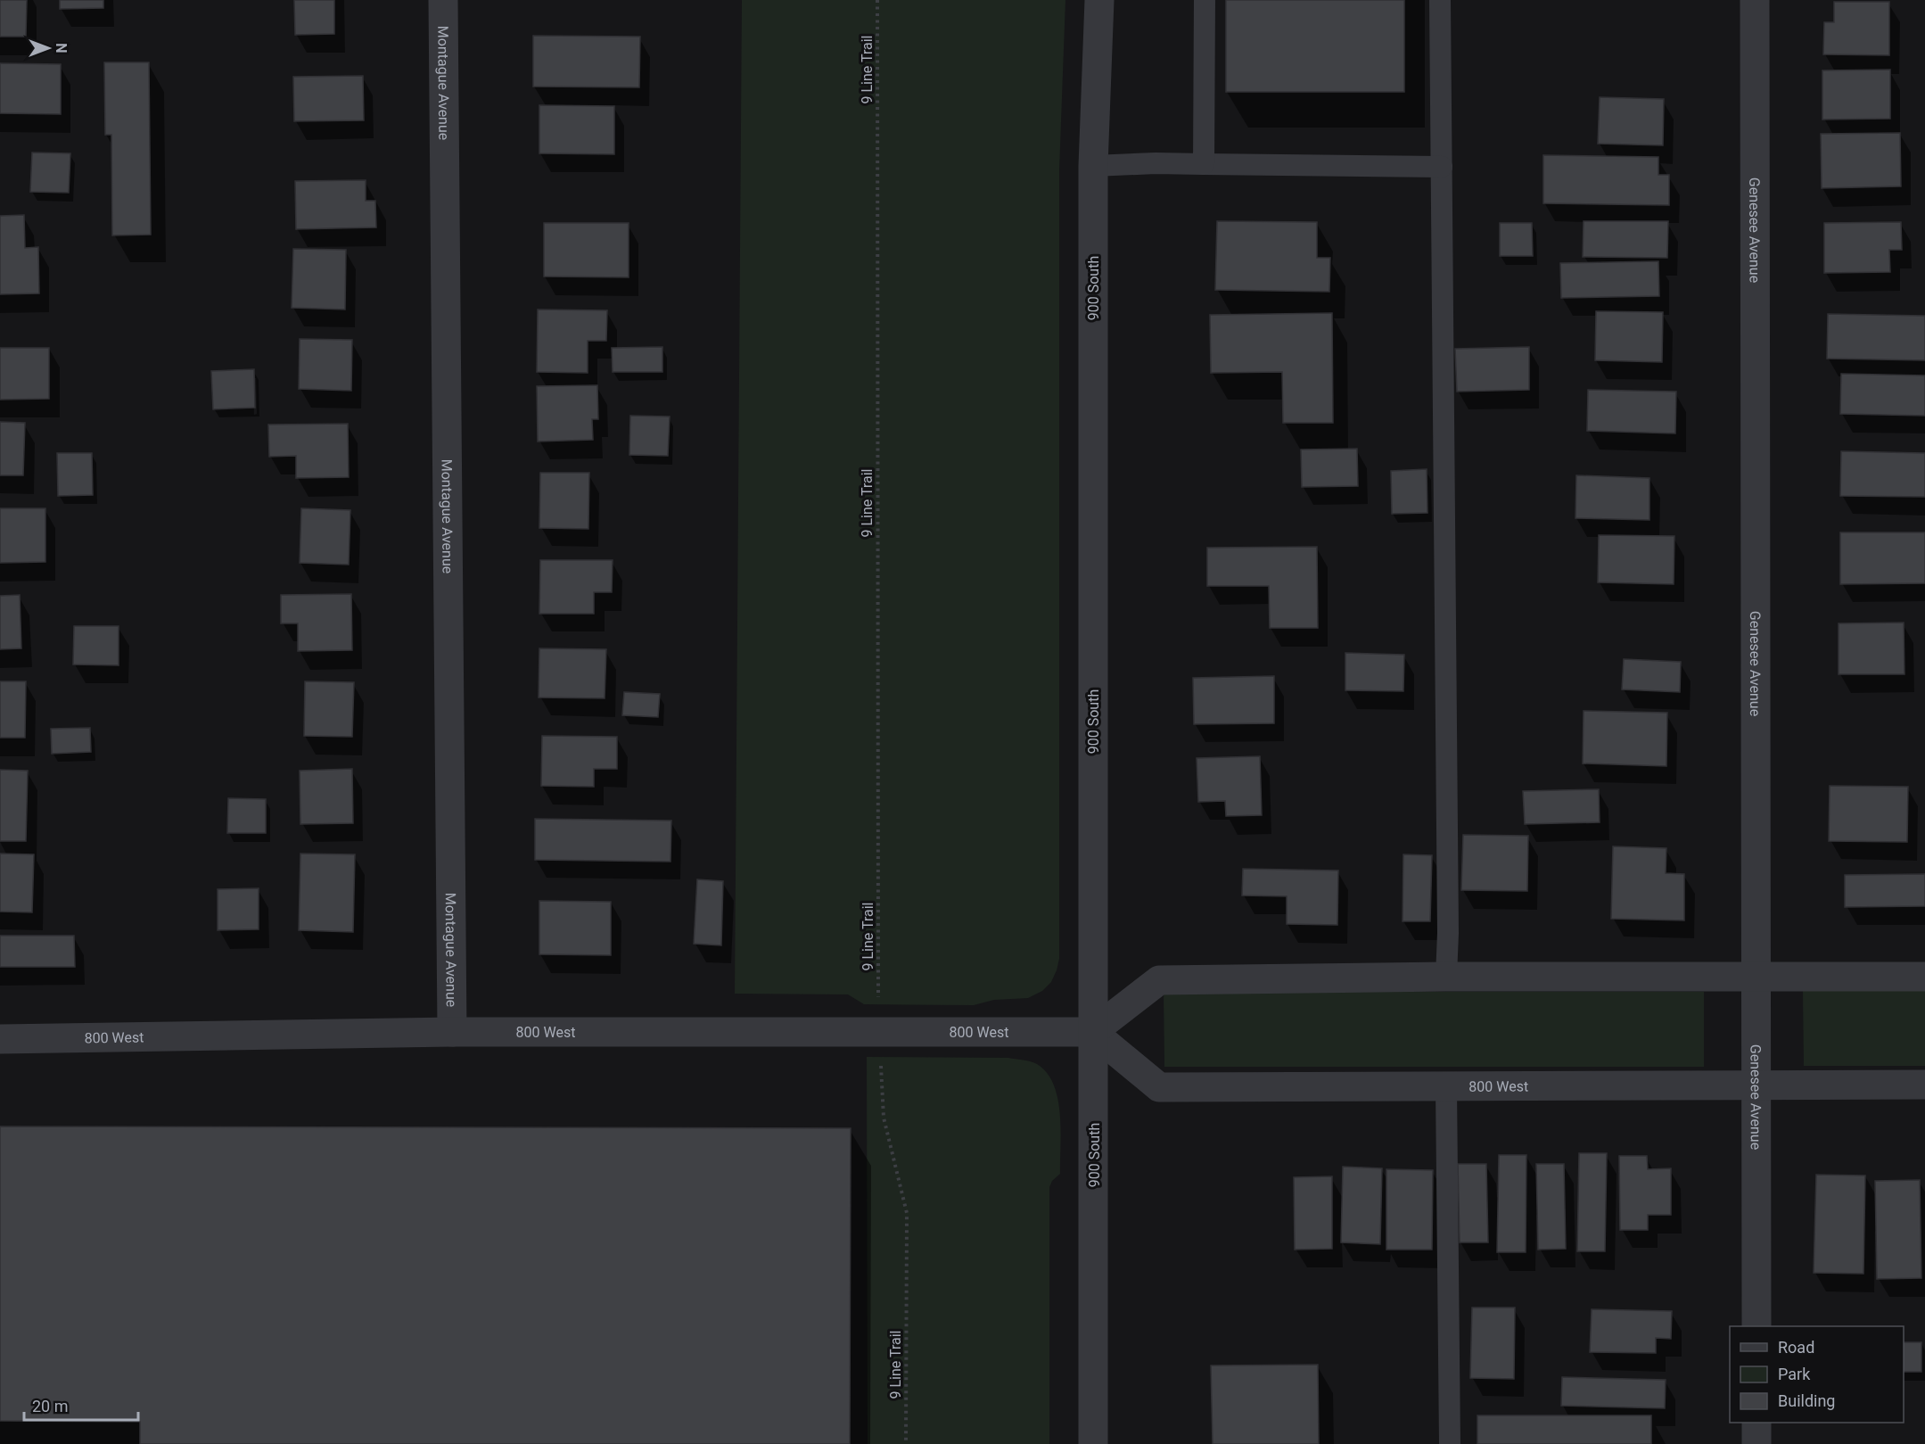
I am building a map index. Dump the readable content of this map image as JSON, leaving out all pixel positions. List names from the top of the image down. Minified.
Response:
{"streets":{"street":["Montague Avenue","Genesee Avenue","900 South","800 West"],"path":["9 Line Trail"]},"crossings":[["Montague Avenue","800 West"],["Genesee Avenue","800 West"],["900 South","800 West"]],"legend":["Road","Park","Building"],"scale_bar":"20 m","north":"right"}
